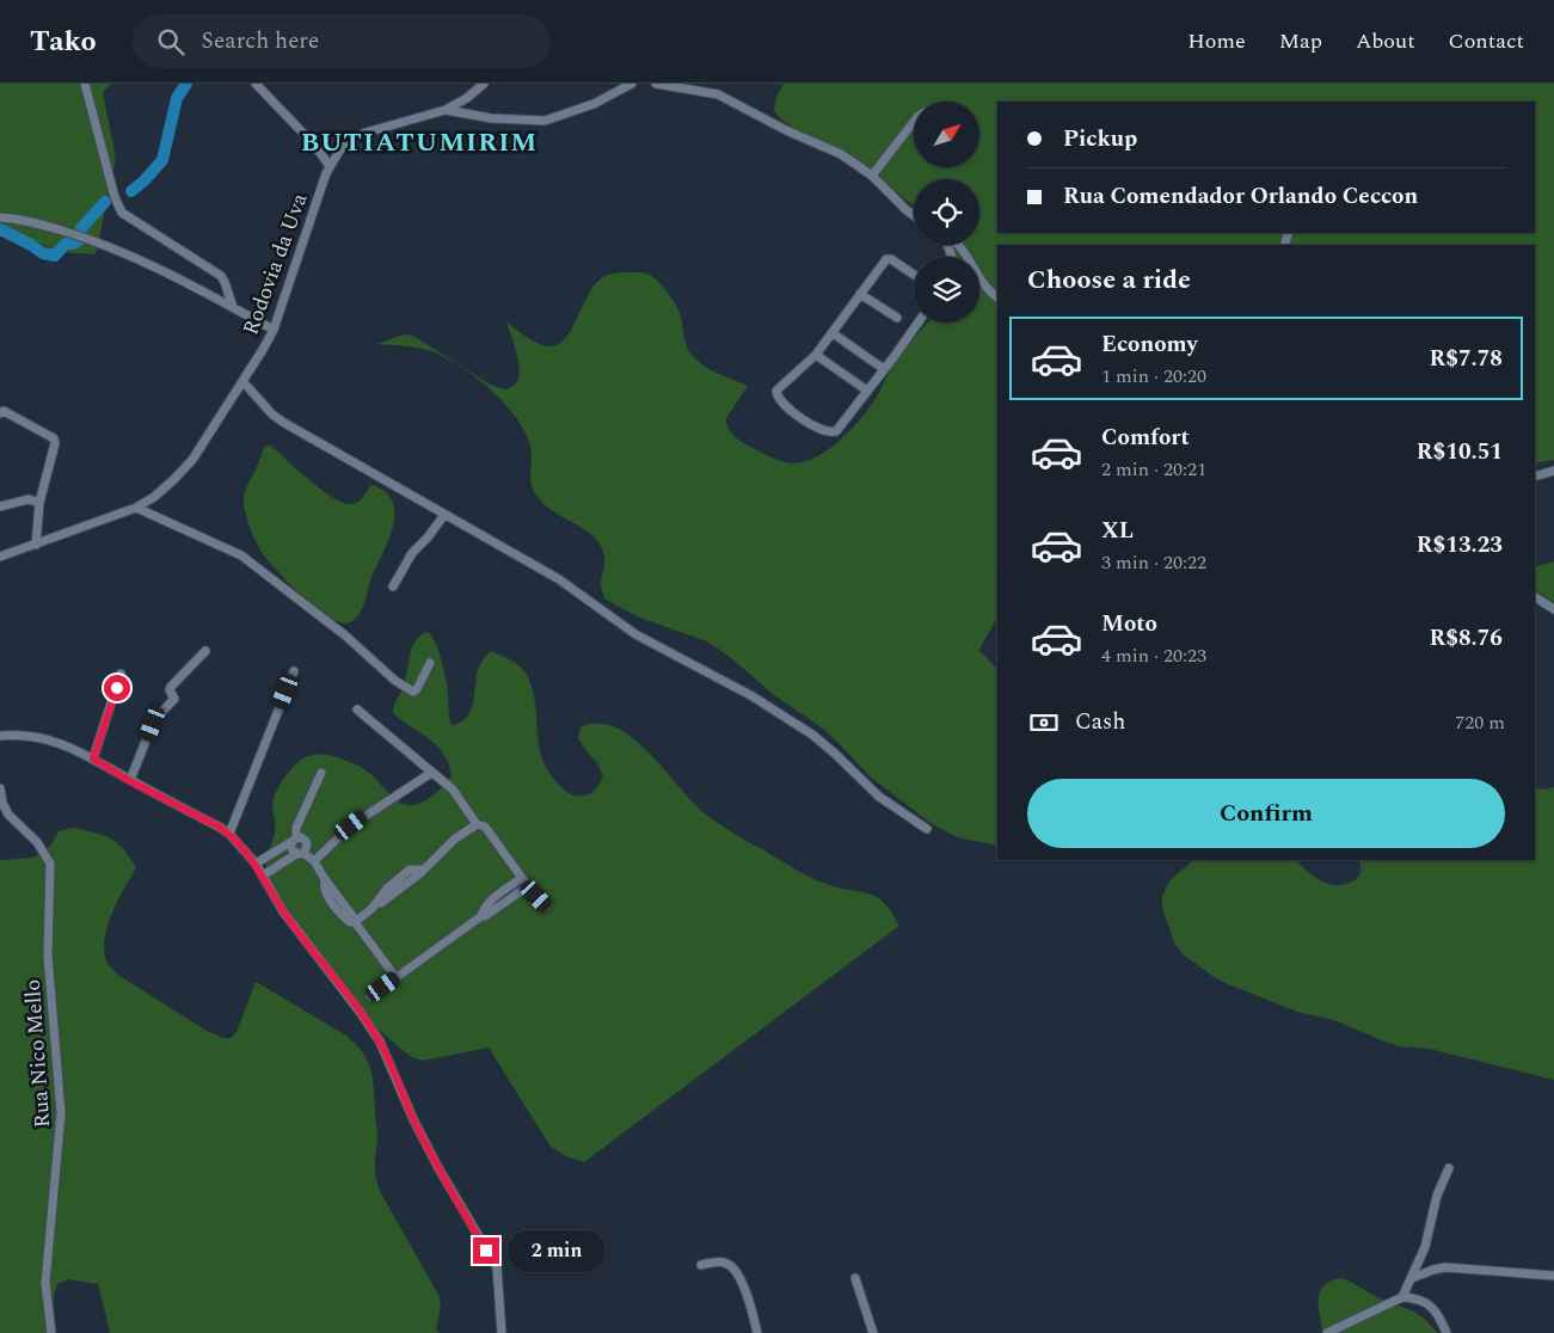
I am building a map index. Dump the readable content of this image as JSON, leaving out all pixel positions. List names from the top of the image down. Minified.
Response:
{"streets":{"street":["Rodovia da Uva","Rua Nico Mello"]},"districts":["BUTIATUMIRIM"],"north":"top right","page":{"header":"Tako","search":"Search here","nav":["Home","Map","About","Contact"],"banner":["Pickup","Rua Comendador Orlando Ceccon"],"heading":"Choose a ride","list":[{"name":"Economy","note":"1 min · 20:20","value":"R$7.78"},{"name":"Comfort","note":"2 min · 20:21","value":"R$10.51"},{"name":"XL","note":"3 min · 20:22","value":"R$13.23"},{"name":"Moto","note":"4 min · 20:23","value":"R$8.76"}],"pay":["Cash","720 m"],"buttons":"Confirm","bubble":"2 min"}}
